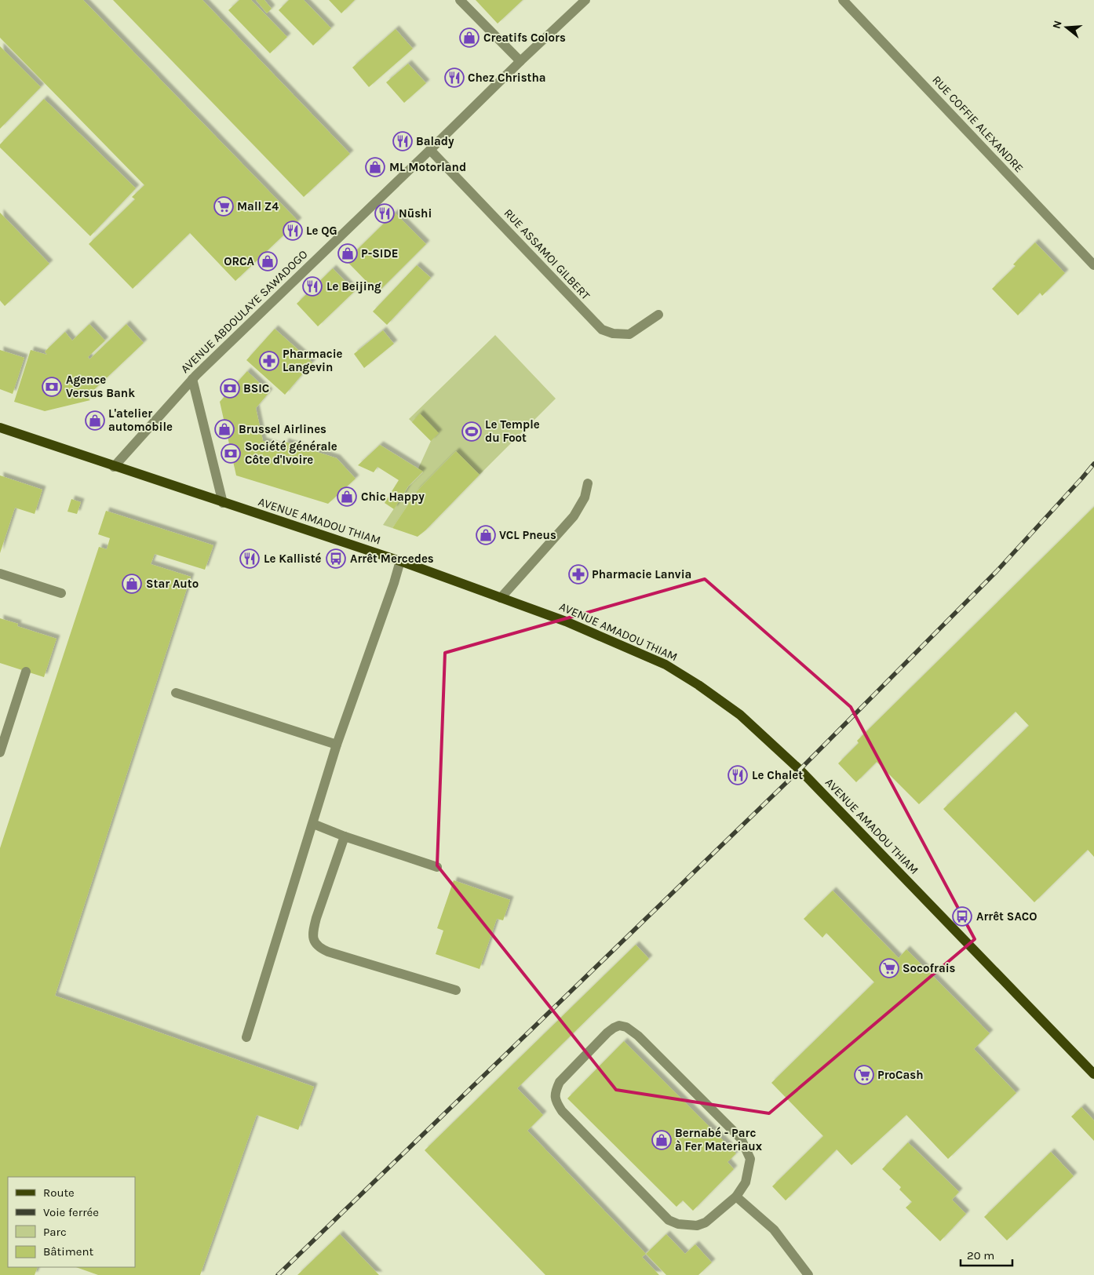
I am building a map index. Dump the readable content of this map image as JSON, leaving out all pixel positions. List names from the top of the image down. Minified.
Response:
{"streets":{"main road":["AVENUE AMADOU THIAM"],"street":["RUE COFFIE ALEXANDRE","RUE ASSAMOI GILBERT","AVENUE ABDOULAYE SAWADOGO"]},"crossings":[["RUE ASSAMOI GILBERT","AVENUE ABDOULAYE SAWADOGO"],["AVENUE ABDOULAYE SAWADOGO","AVENUE AMADOU THIAM"]],"places":{"shop":["Creatifs Colors","ML Motorland","P-SIDE","ORCA","L'atelier automobile","Brussel Airlines","Chic Happy","VCL Pneus","Star Auto","Bernabé - Parc à Fer Materiaux"],"restaurant":["Chez Christha","Balady","Nūshi","Le QG","Le Beijing","Le Kallisté","Le Chalet"],"supermarket":["Mall Z4","Socofrais","ProCash"],"pharmacy":["Pharmacie Langevin","Pharmacie Lanvia"],"bank":["Agence Versus Bank","BSIC","Société générale Côte d'Ivoire"],"sports":["Le Temple du Foot"],"bus stop":["Arrêt Mercedes","Arrêt SACO"]},"legend":["Route","Voie ferrée","Parc","Bâtiment"],"scale_bar":"20 m","north":"left"}
